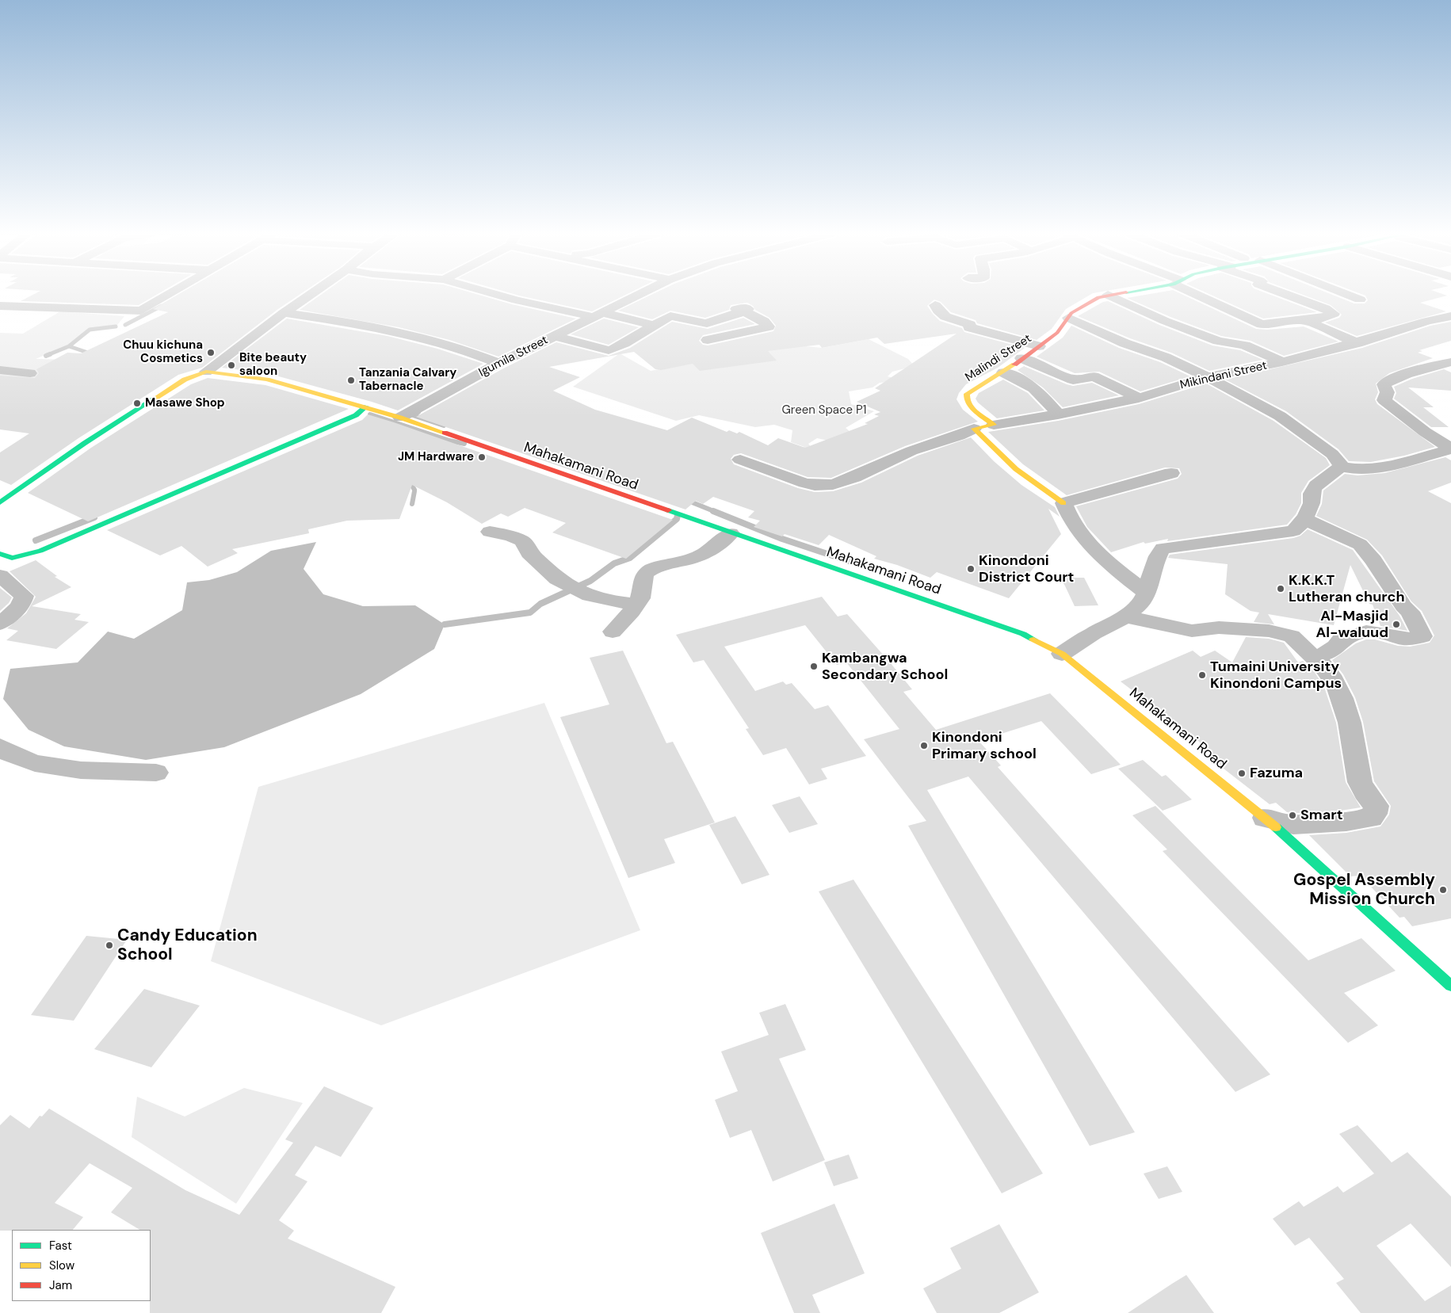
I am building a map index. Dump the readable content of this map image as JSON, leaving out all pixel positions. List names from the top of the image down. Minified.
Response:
{"streets":{"street":["Igumila Street","Malindi Street","Mikindani Street","Mahakamani Road"]},"crossings":[["Igumila Street","Mahakamani Road"],["Malindi Street","Mikindani Street"]],"parks":["Green Space P1"],"places":["Chuu kichuna Cosmetics","Bite beauty saloon","Tanzania Calvary Tabernacle","Masawe Shop","JM Hardware","Kinondoni District Court","K.K.K.T Lutheran church","Al-Masjid Al-waluud","Kambangwa Secondary School","Tumaini University Kinondoni Campus","Kinondoni Primary school","Fazuma","Smart","Gospel Assembly Mission Church","Candy Education School"],"legend":["Fast","Slow","Jam"]}
